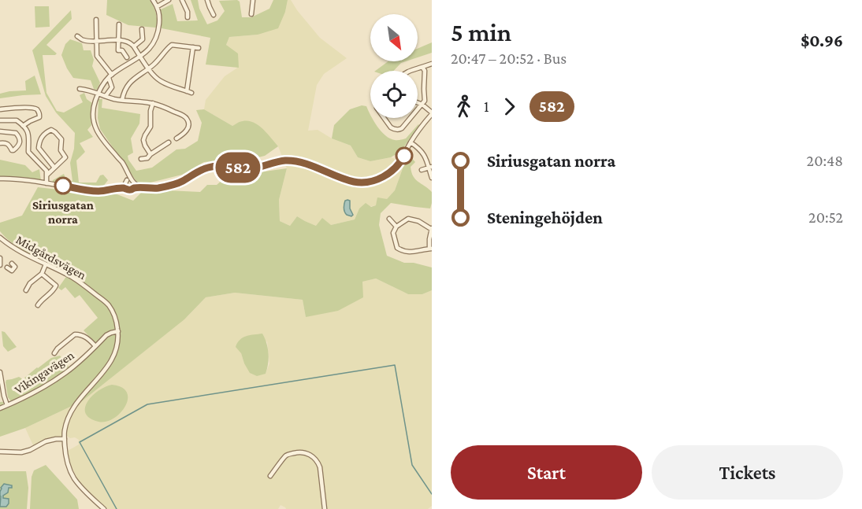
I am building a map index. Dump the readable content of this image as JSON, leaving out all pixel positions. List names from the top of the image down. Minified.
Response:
{"streets":{"street":["Midgårdsvägen","Vikingavägen"]},"crossings":[["Midgårdsvägen","Vikingavägen"]],"places":["Siriusgatan norra"],"lines":["bus line 582"],"north":"bottom right","page":{"on_map":"582","heading":["5 min","20:47 – 20:52 · Bus","$0.96"],"legs":["1","582"],"list":[{"name":"Siriusgatan norra","value":"20:48"},{"name":"Steningehöjden","value":"20:52"}],"buttons":["Start","Tickets"]}}
